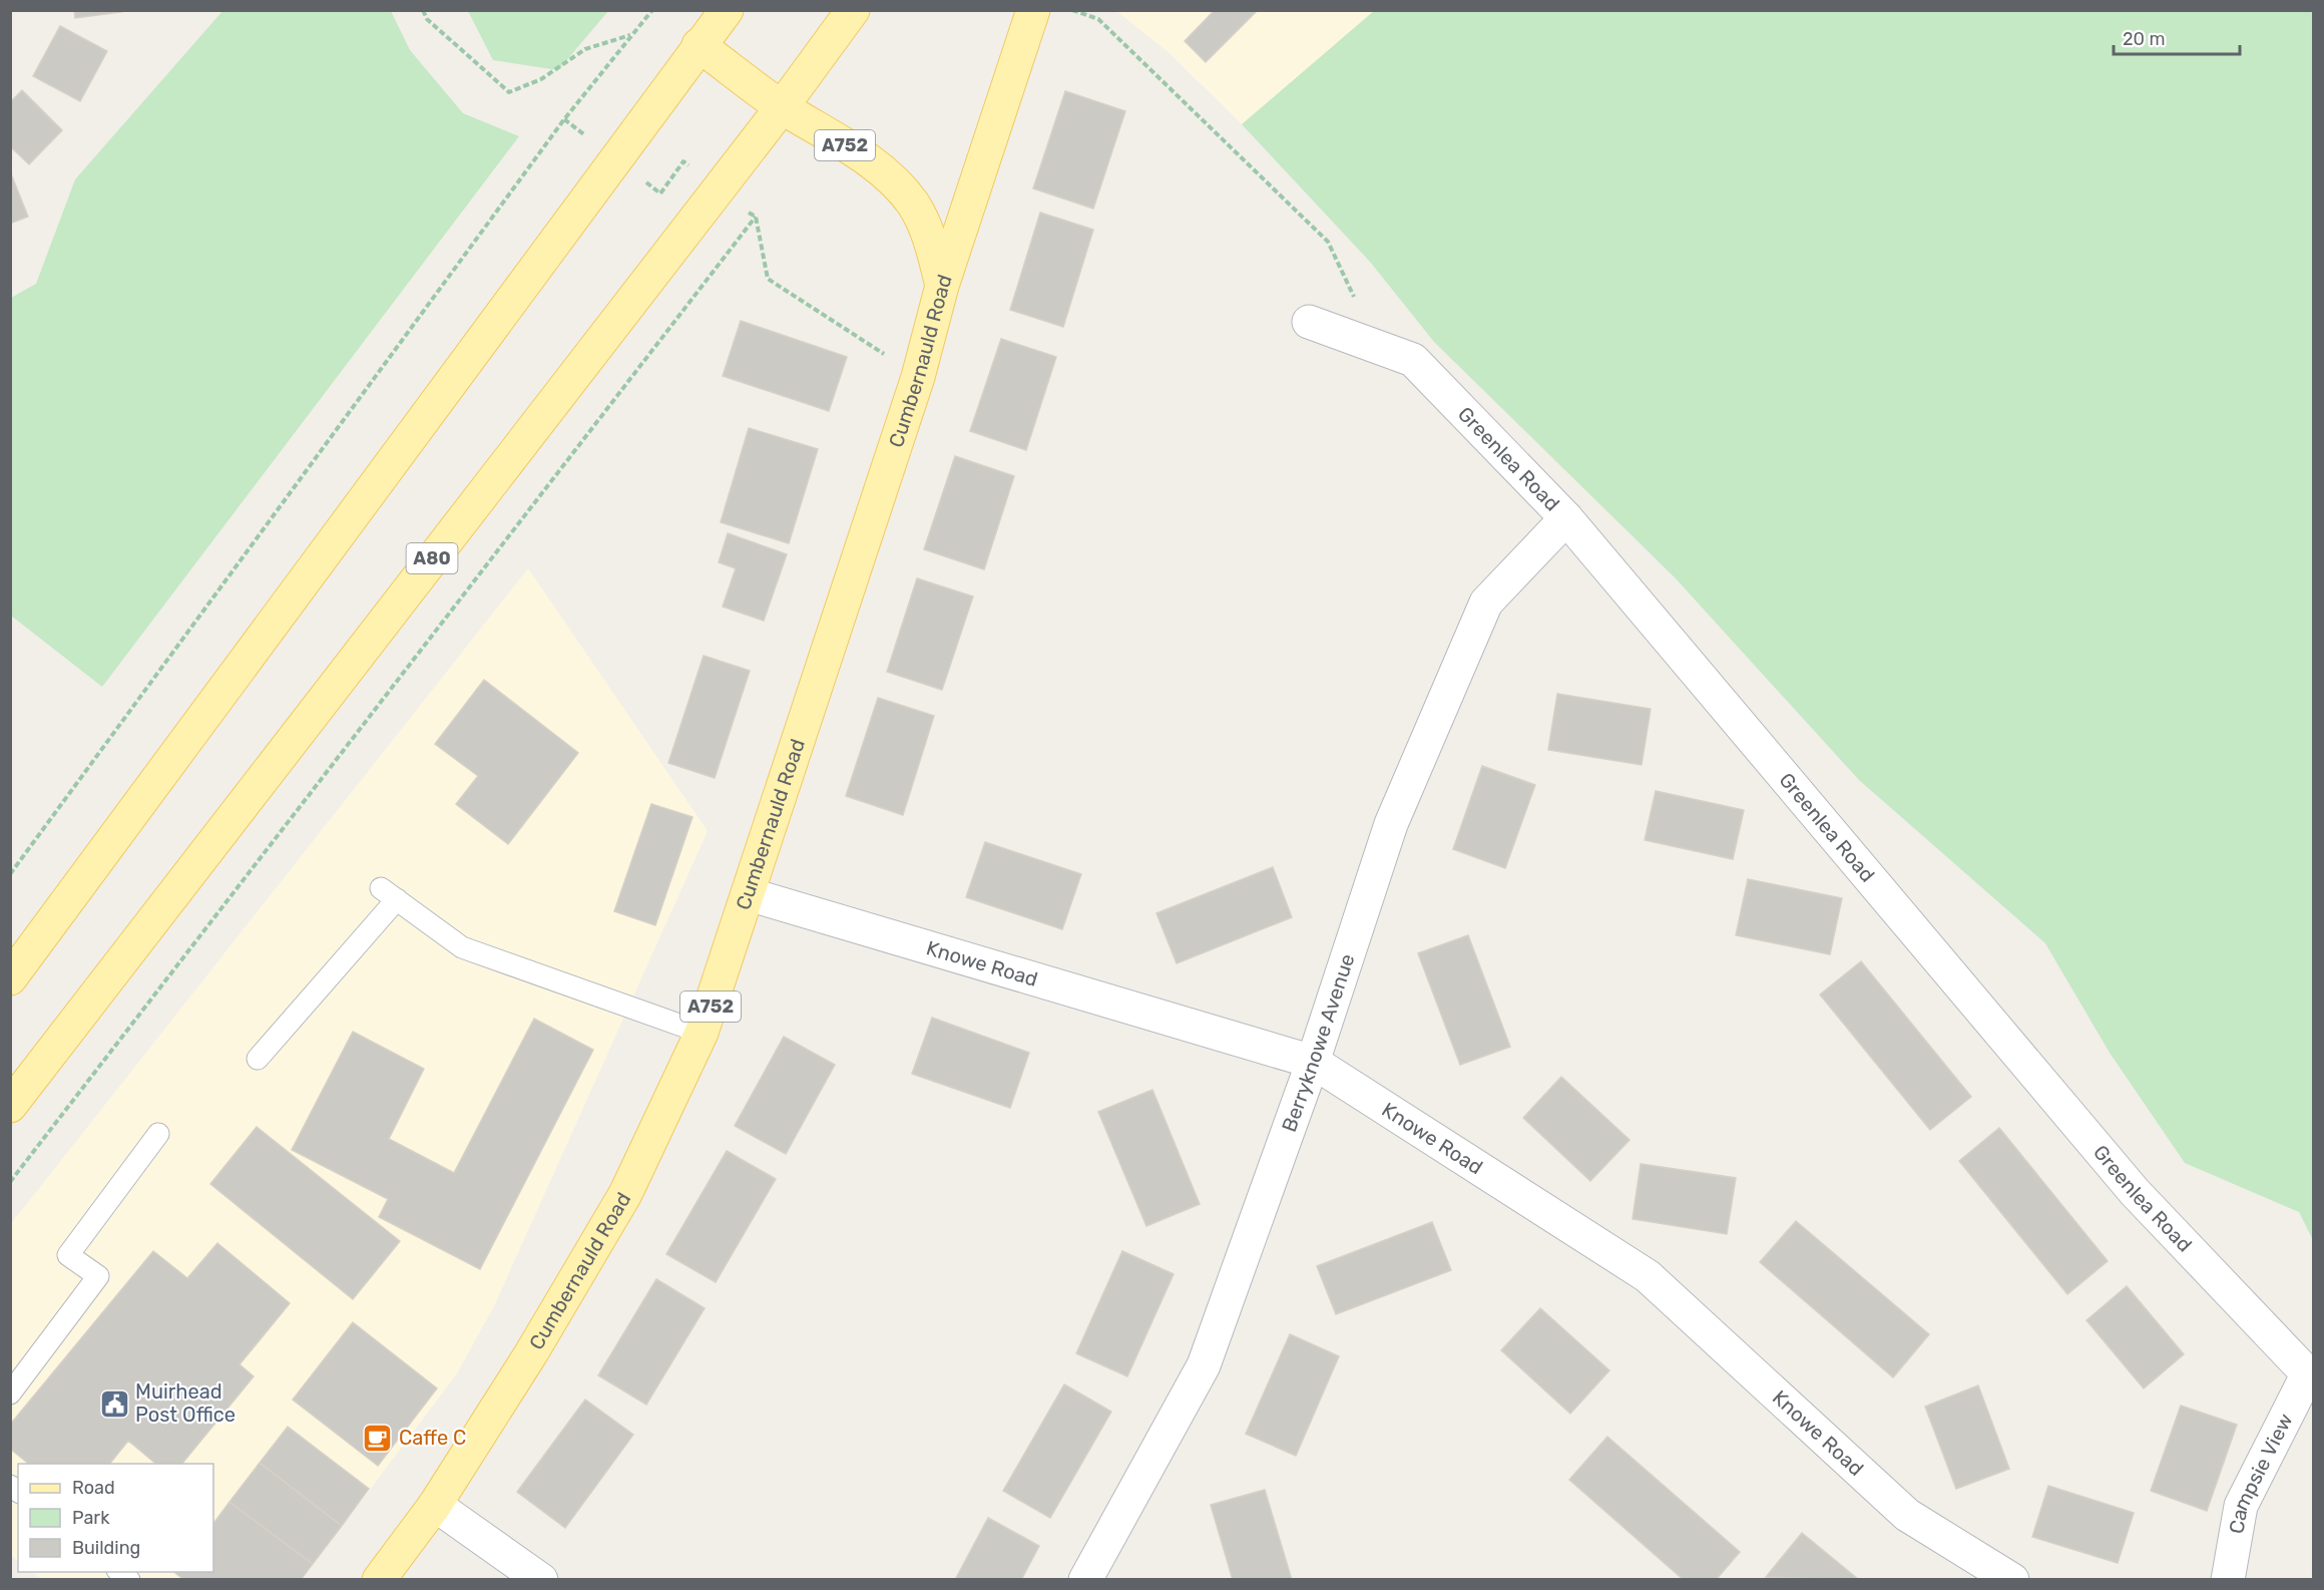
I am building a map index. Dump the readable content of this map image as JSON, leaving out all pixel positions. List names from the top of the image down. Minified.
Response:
{"streets":{"main road":["A752","Cumbernauld Road","A80"],"street":["Greenlea Road","Knowe Road","Berryknowe Avenue","Campsie View"]},"crossings":[["A752","Cumbernauld Road"],["A752","A80"],["Cumbernauld Road","Knowe Road"],["Greenlea Road","Berryknowe Avenue"],["Greenlea Road","Campsie View"],["Knowe Road","Berryknowe Avenue"]],"places":{"public building":["Muirhead Post Office"],"cafe":["Caffe C"]},"legend":["Road","Park","Building"],"scale_bar":"20 m"}
